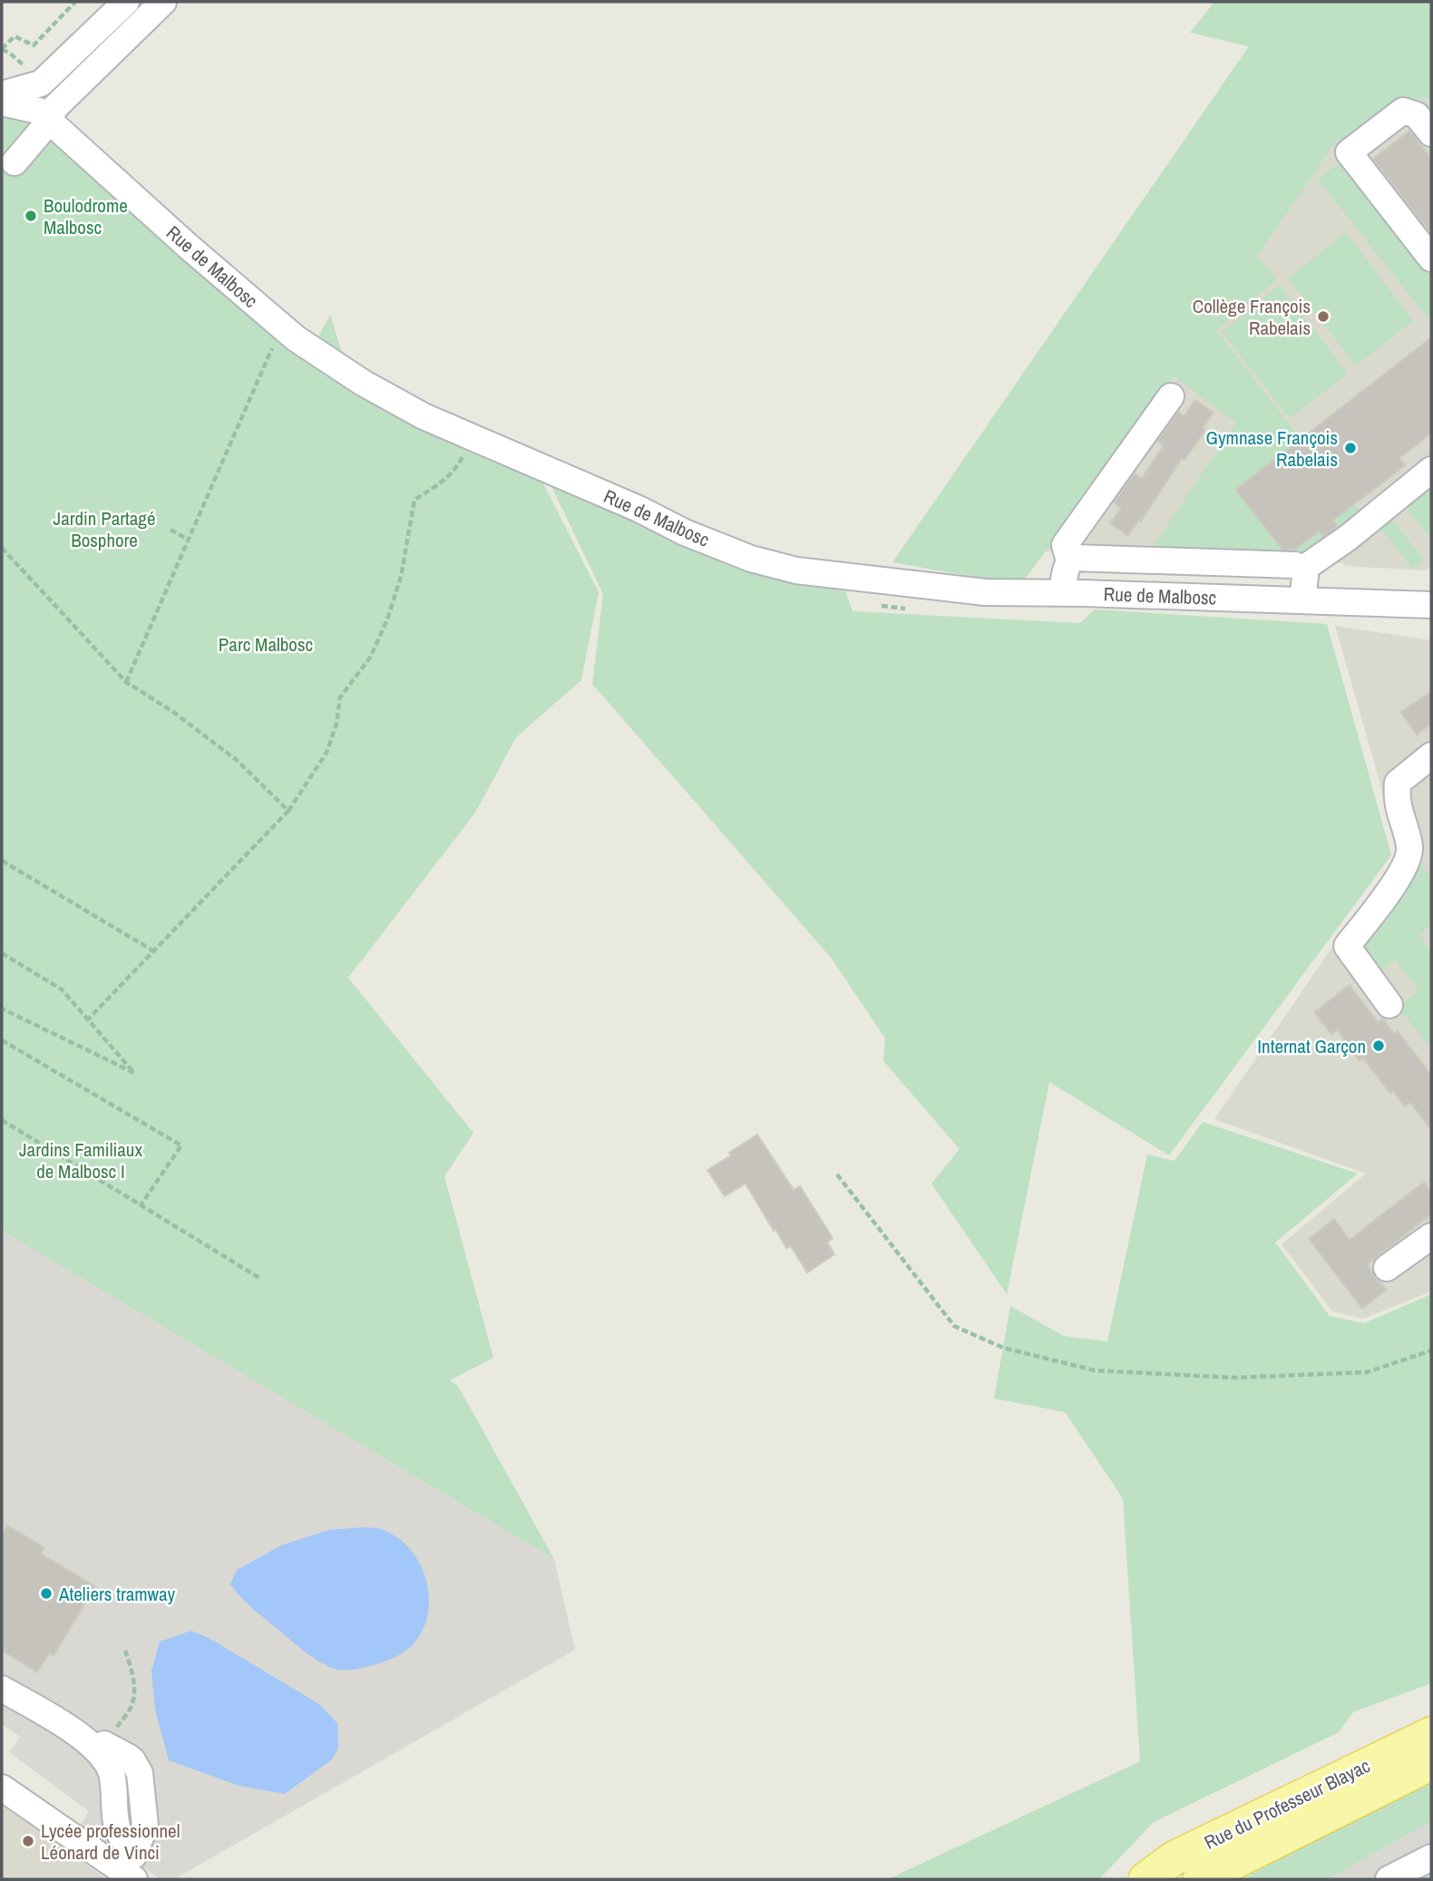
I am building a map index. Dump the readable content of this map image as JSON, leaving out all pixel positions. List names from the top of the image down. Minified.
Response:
{"streets":{"main road":["Rue du Professeur Blayac"],"street":["Rue de Malbosc"]},"parks":["Jardin Partagé Bosphore","Parc Malbosc","Jardins Familiaux de Malbosc I"],"places":["Boulodrome Malbosc","Collège François Rabelais","Gymnase François Rabelais","Internat Garçon","Ateliers tramway","Lycée professionnel Léonard de Vinci"]}
